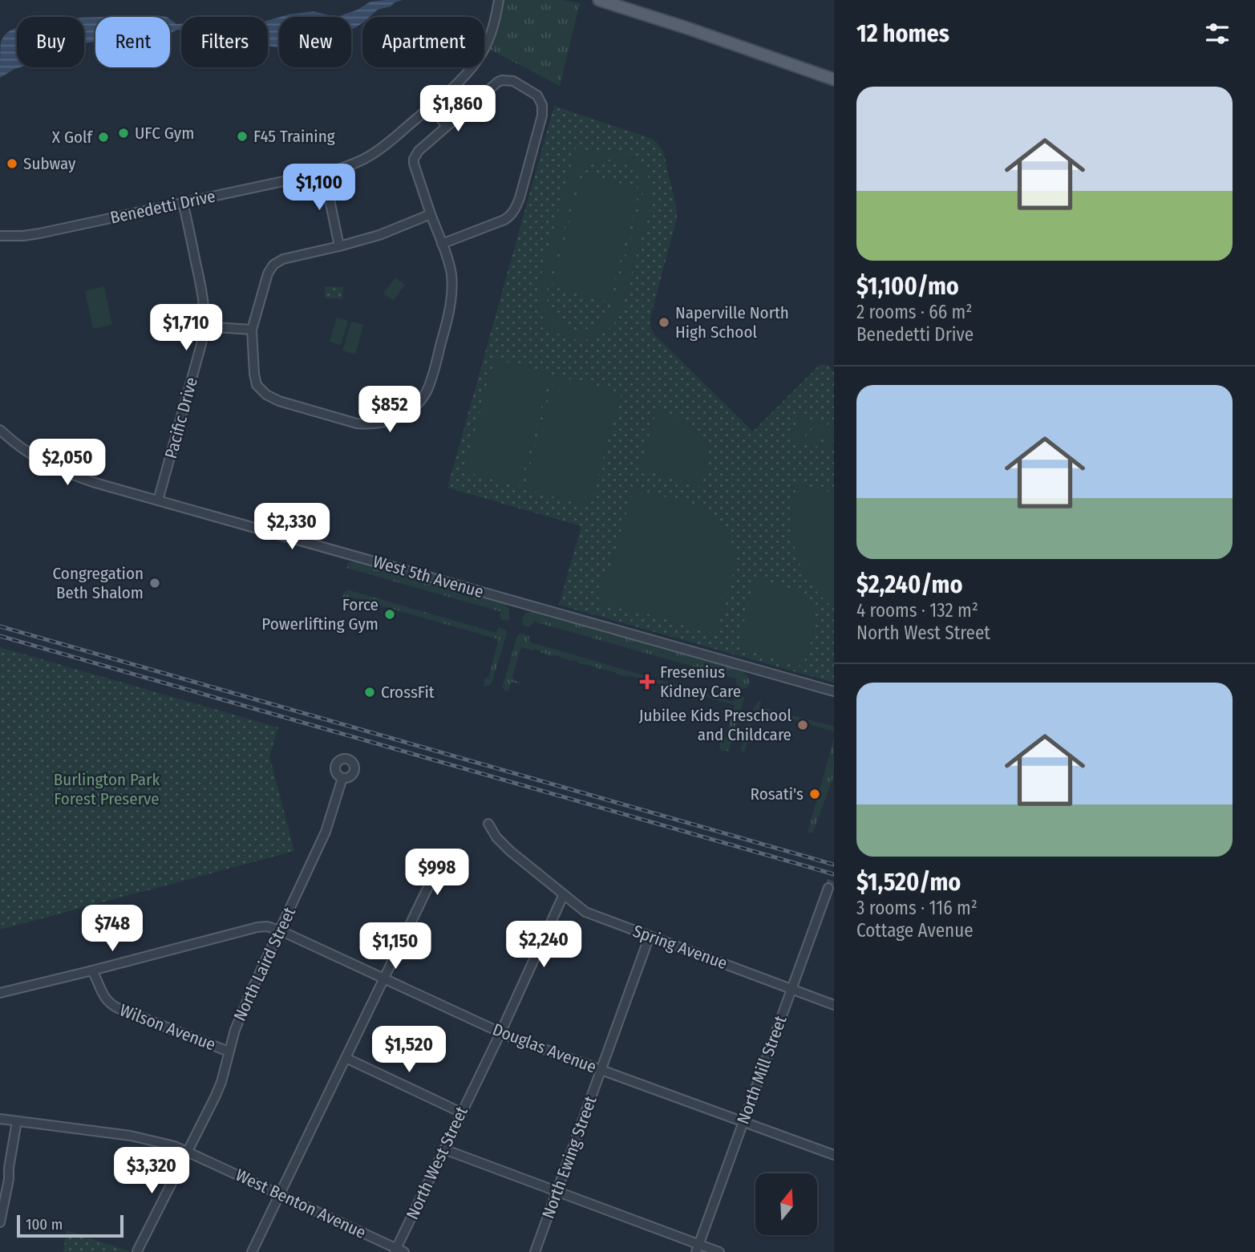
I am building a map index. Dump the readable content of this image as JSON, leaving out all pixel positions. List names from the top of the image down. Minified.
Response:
{"streets":{"street":["Benedetti Drive","Pacific Drive","West 5th Avenue","Spring Avenue","North Laird Street","Wilson Avenue","Douglas Avenue","North Mill Street","North Ewing Street","North West Street","West Benton Avenue"]},"crossings":[["Benedetti Drive","Pacific Drive"],["Pacific Drive","West 5th Avenue"],["Spring Avenue","North Mill Street"],["Spring Avenue","North Ewing Street"],["Spring Avenue","North West Street"],["North Laird Street","Wilson Avenue"],["North Laird Street","Douglas Avenue"],["North Laird Street","West Benton Avenue"],["Wilson Avenue","Douglas Avenue"],["Douglas Avenue","North Mill Street"],["Douglas Avenue","North Ewing Street"],["Douglas Avenue","North West Street"],["North West Street","West Benton Avenue"]],"parks":["Burlington Park Forest Preserve"],"places":{"other":["UFC Gym","F45 Training","X Golf","Subway","Naperville North High School","Congregation Beth Shalom","Force Powerlifting Gym","CrossFit","Jubilee Kids Preschool and Childcare","Rosati's"],"health":["Fresenius Kidney Care"]},"scale_bar":"100 m","north":"top","page":{"heading":"12 homes","chip":["Buy","Rent","Filters","New","Apartment"],"list":[{"name":"$1,100/mo","note":"2 rooms · 66 m² · Benedetti Drive"},{"name":"$2,240/mo","note":"4 rooms · 132 m² · North West Street"},{"name":"$1,520/mo","note":"3 rooms · 116 m² · Cottage Avenue"}],"price":["$1,860","$1,100","$1,710","$852","$2,050","$2,330","$998","$748","$2,240","$1,150","$1,520","$3,320"],"scale":"100 m"}}
